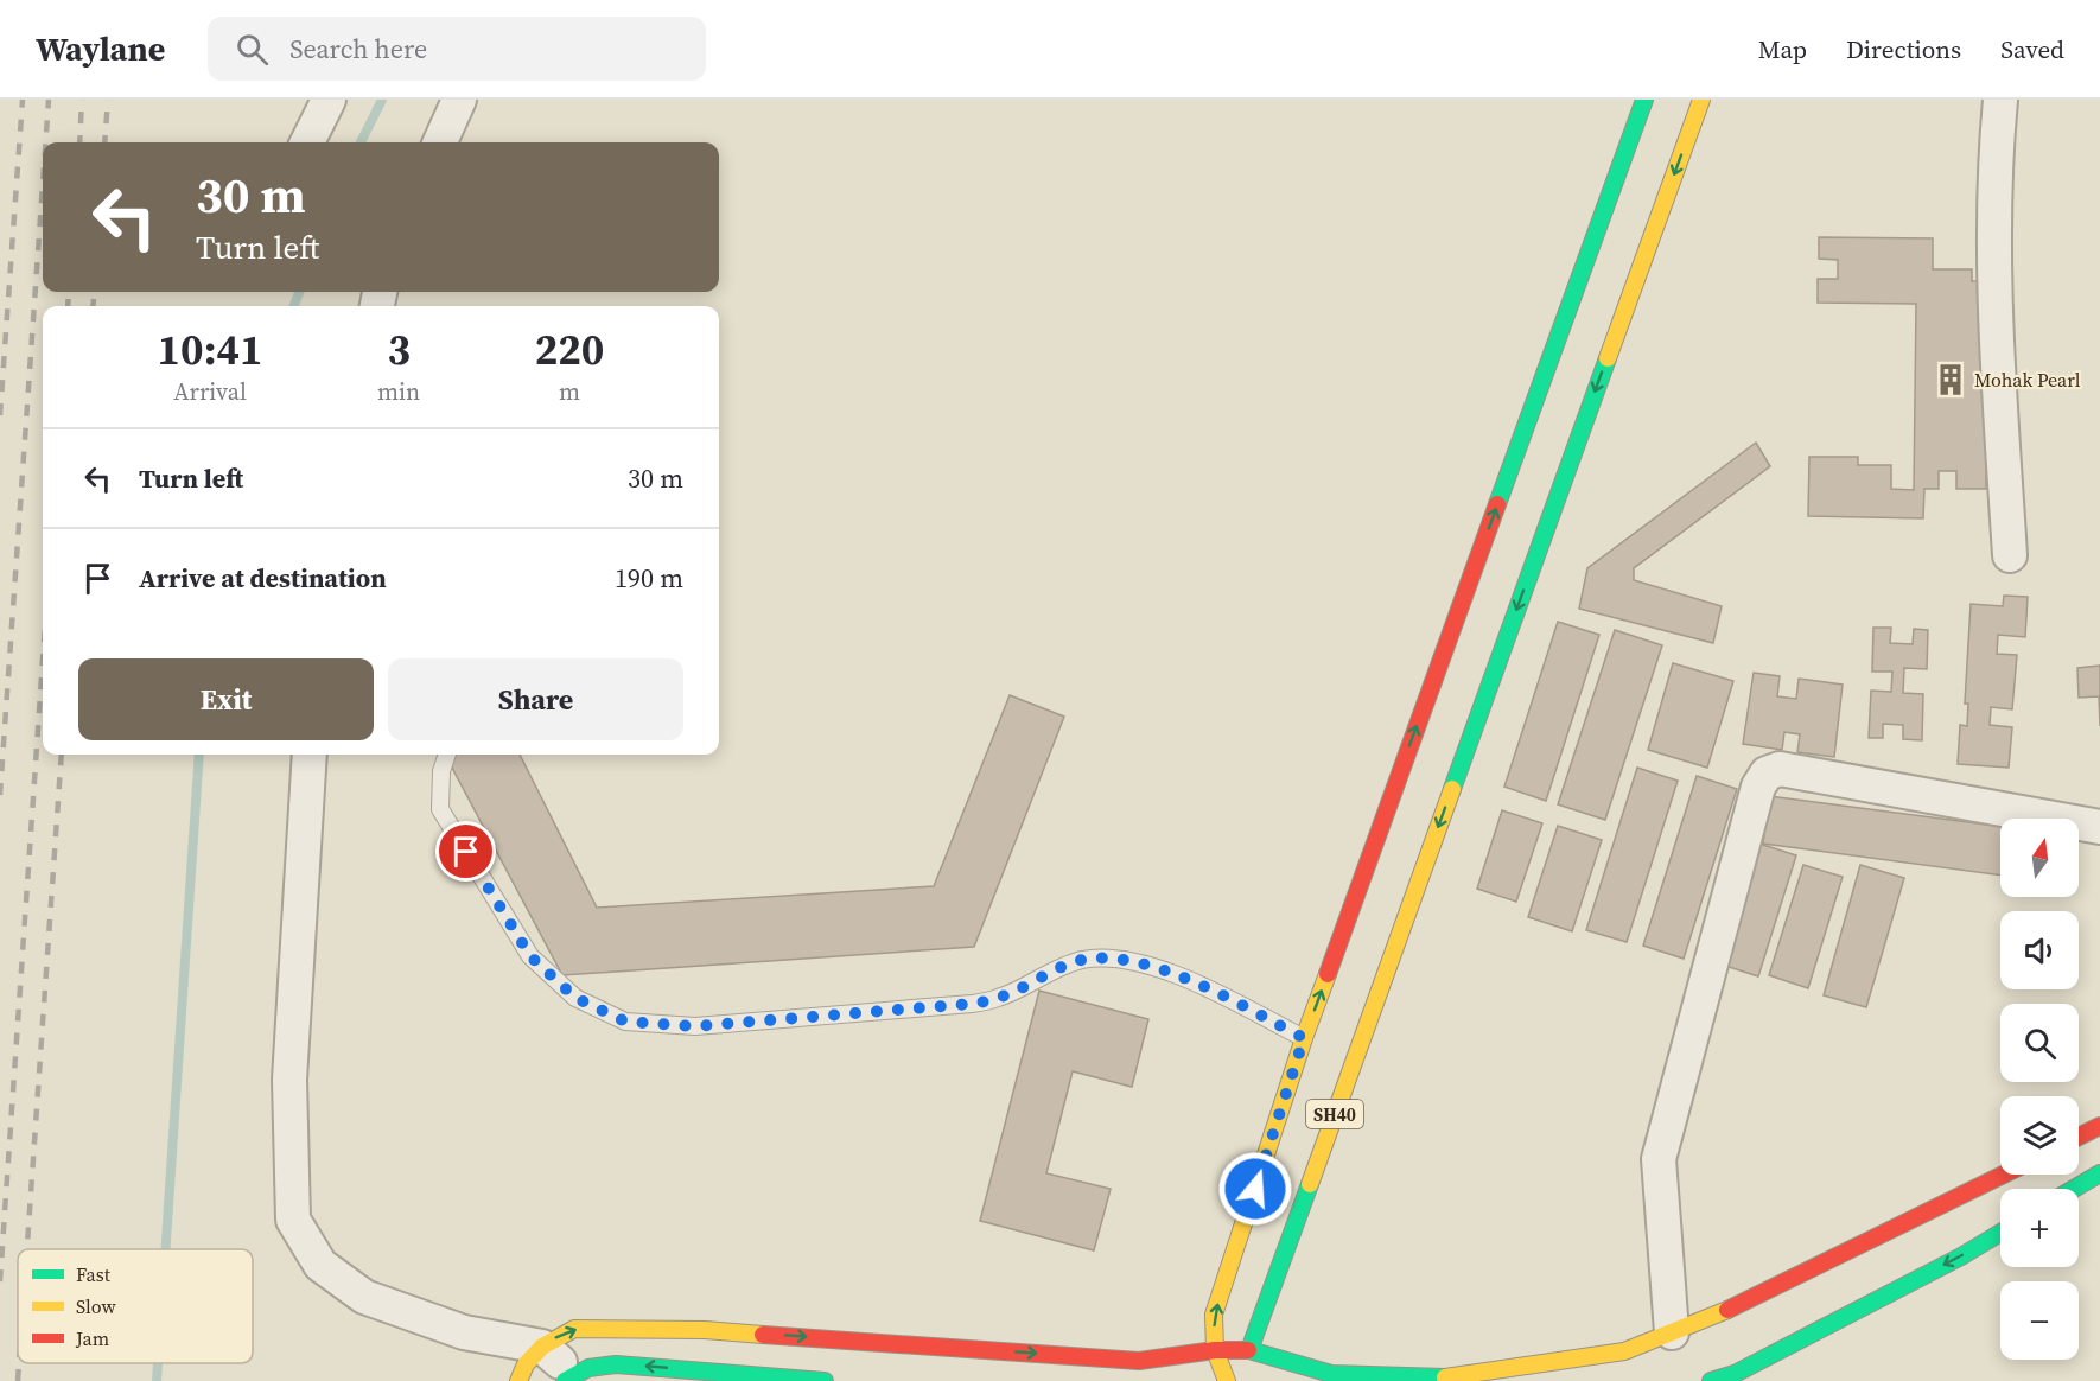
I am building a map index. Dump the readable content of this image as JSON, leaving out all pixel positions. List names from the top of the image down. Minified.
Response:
{"streets":{"main road":["SH40"]},"places":{"building":["Mohak Pearl"]},"legend":["Fast","Slow","Jam"],"north":"top","page":{"header":"Waylane","search":"Search here","nav":["Map","Directions","Saved"],"turn":["30 m","Turn left"],"eta":["10:41","Arrival","3","min","220","m"],"list":[{"name":"Turn left","value":"30 m"},{"name":"Arrive at destination","value":"190 m"}],"buttons":["Exit","Share"],"map_buttons":["+","−"]}}
